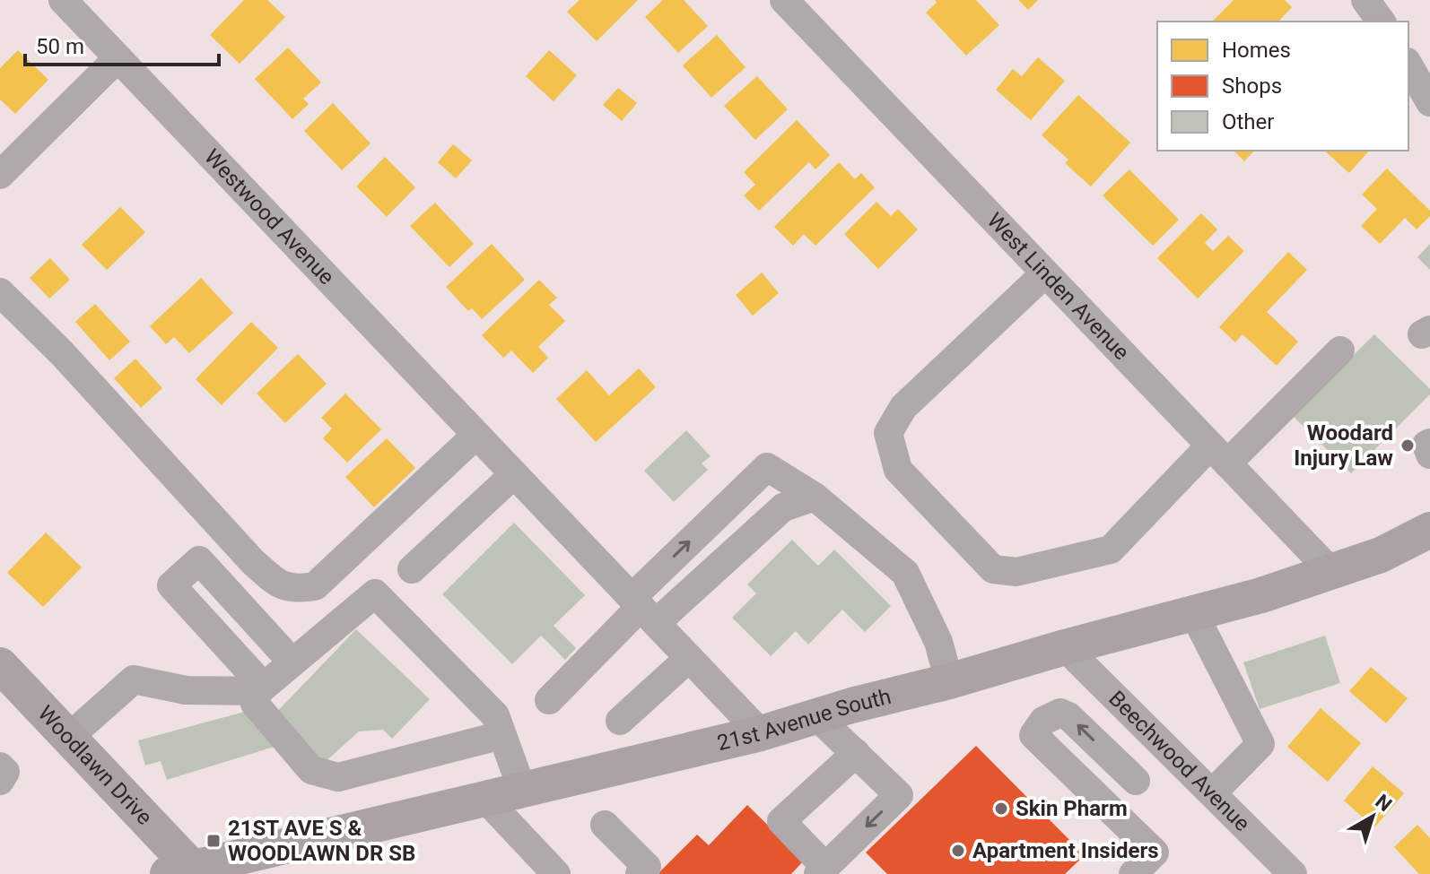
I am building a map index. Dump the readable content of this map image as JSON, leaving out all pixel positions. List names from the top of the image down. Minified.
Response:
{"streets":{"main road":["21st Avenue South","Woodlawn Drive"],"street":["Westwood Avenue","West Linden Avenue","Beechwood Avenue"]},"crossings":[["Westwood Avenue","21st Avenue South"],["West Linden Avenue","21st Avenue South"],["21st Avenue South","Beechwood Avenue"],["21st Avenue South","Woodlawn Drive"]],"places":{"other":["Woodard Injury Law","Skin Pharm","Apartment Insiders"],"transit":["21ST AVE S & WOODLAWN DR SB"]},"legend":["Homes","Shops","Other"],"scale_bar":"50 m","north":"top right"}
